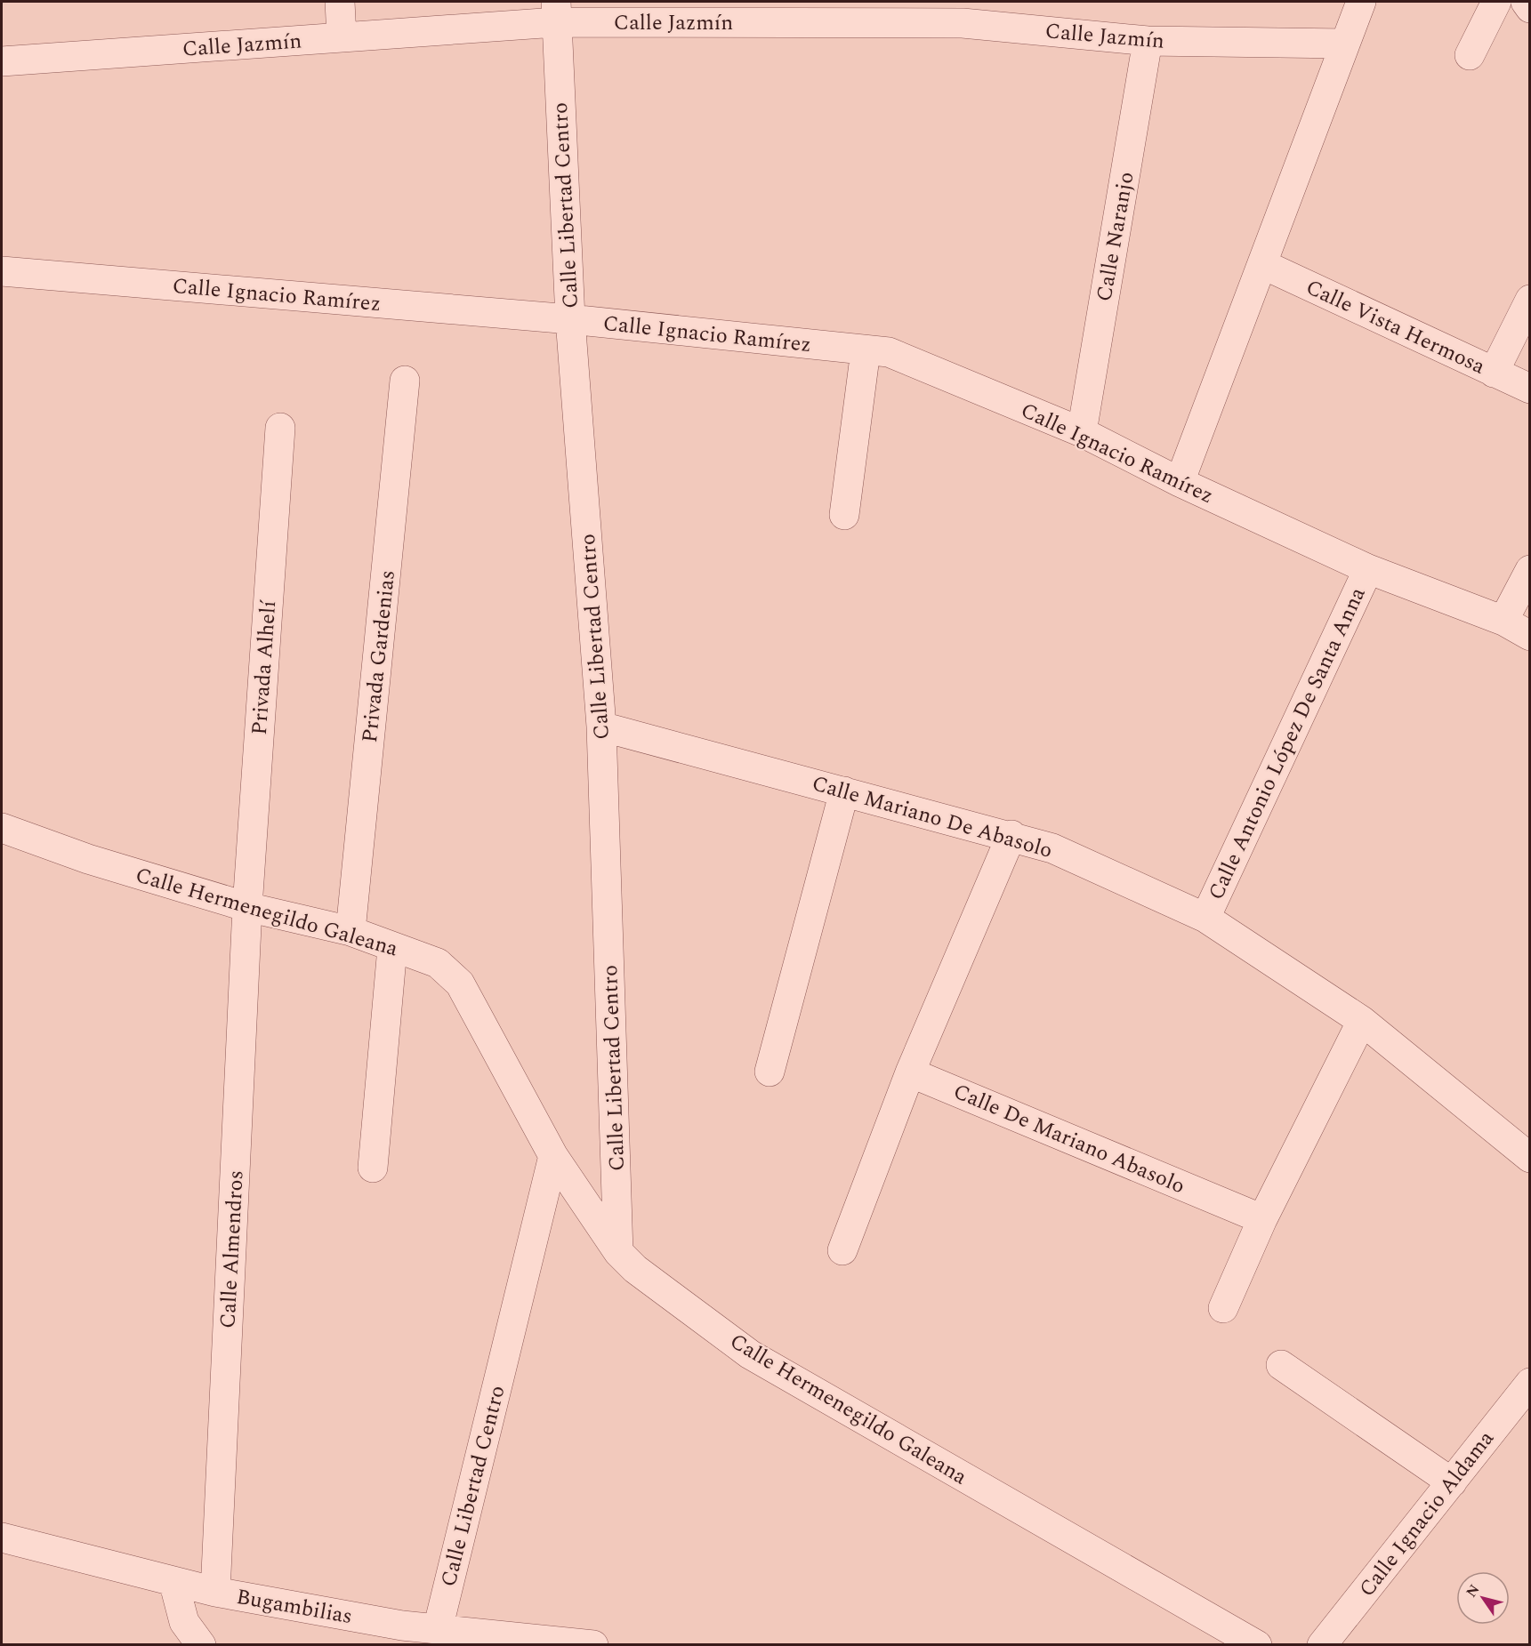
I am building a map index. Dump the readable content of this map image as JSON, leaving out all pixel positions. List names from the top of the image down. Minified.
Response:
{"streets":{"street":["Calle Jazmín","Calle Libertad Centro","Calle Naranjo","Calle Ignacio Ramírez","Calle Vista Hermosa","Privada Gardenias","Privada Alhelí","Calle Antonio López De Santa Anna","Calle Mariano De Abasolo","Calle Hermenegildo Galeana","Calle De Mariano Abasolo","Calle Almendros","Calle Ignacio Aldama","Bugambilias"]},"crossings":[["Calle Jazmín","Calle Libertad Centro"],["Calle Jazmín","Calle Naranjo"],["Calle Libertad Centro","Calle Ignacio Ramírez"],["Calle Libertad Centro","Calle Mariano De Abasolo"],["Calle Libertad Centro","Calle Hermenegildo Galeana"],["Calle Libertad Centro","Bugambilias"],["Calle Naranjo","Calle Ignacio Ramírez"],["Calle Ignacio Ramírez","Calle Antonio López De Santa Anna"],["Privada Gardenias","Calle Hermenegildo Galeana"],["Privada Alhelí","Calle Hermenegildo Galeana"],["Privada Alhelí","Calle Almendros"],["Calle Antonio López De Santa Anna","Calle Mariano De Abasolo"],["Calle Hermenegildo Galeana","Calle Almendros"],["Calle Almendros","Bugambilias"]],"north":"top left"}
